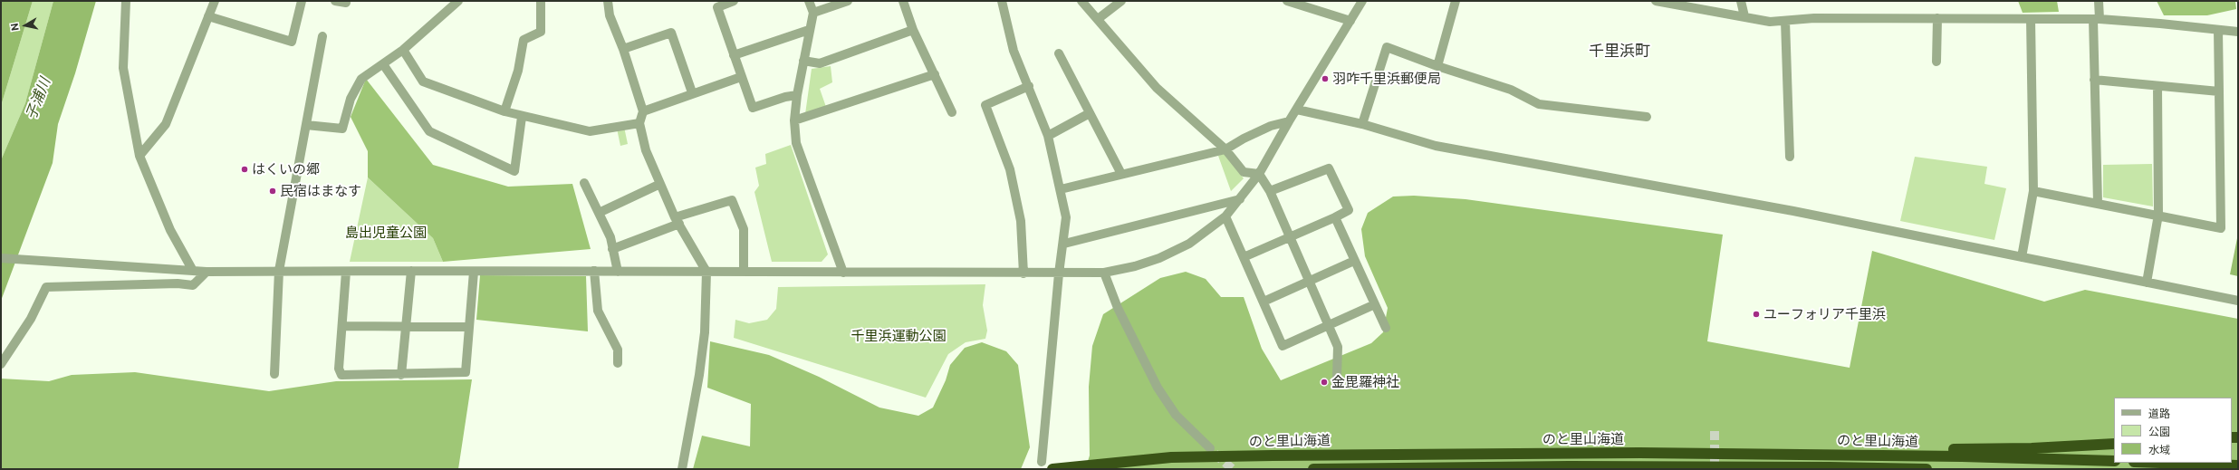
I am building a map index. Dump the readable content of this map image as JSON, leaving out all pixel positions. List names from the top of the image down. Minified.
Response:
{"streets":{"highway":["のと里山海道"]},"districts":["千里浜町"],"water":["子浦川"],"parks":["島出児童公園","千里浜運動公園"],"places":["羽咋千里浜郵便局","はくいの郷","民宿はまなす","ユーフォリア千里浜","金毘羅神社"],"legend":["道路","公園","水域"],"north":"left"}
